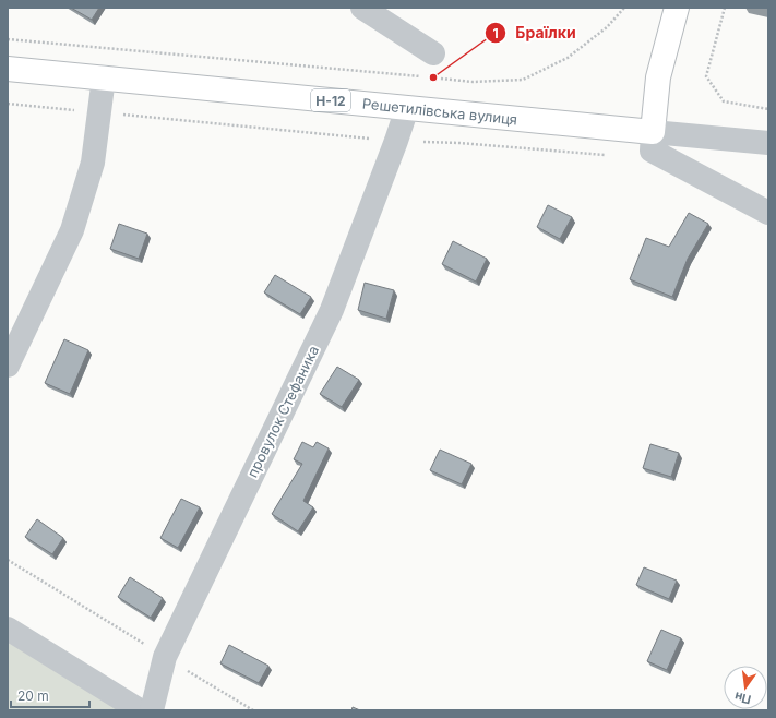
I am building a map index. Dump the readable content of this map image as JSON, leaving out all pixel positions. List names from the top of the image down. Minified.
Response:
{"streets":{"main road":["Н-12","Решетилівська вулиця"],"street":["провулок Стефаника"]},"crossings":[["Решетилівська вулиця","провулок Стефаника"]],"places":["Браїлки"],"scale_bar":"20 m","north":"bottom"}
